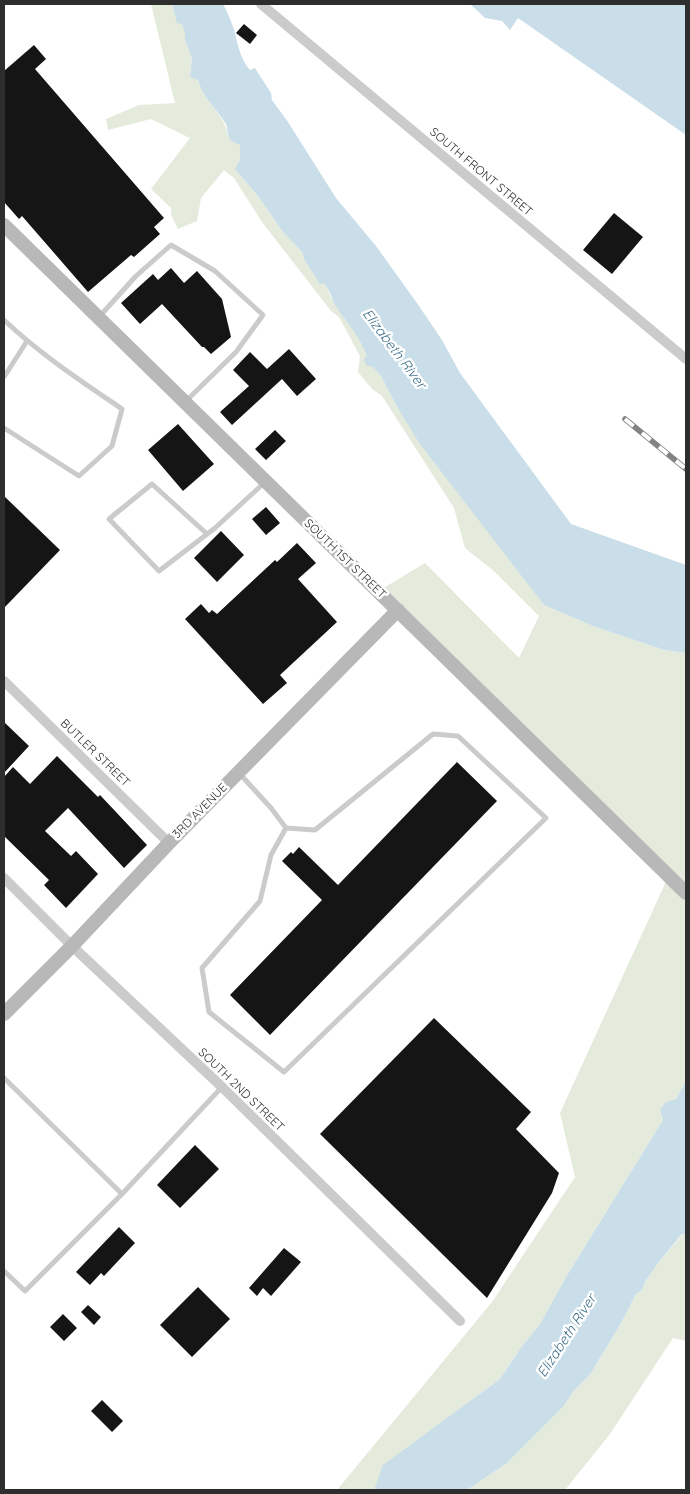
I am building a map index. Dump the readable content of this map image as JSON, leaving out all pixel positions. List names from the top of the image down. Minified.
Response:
{"streets":{"street":["SOUTH FRONT STREET","SOUTH 1ST STREET","BUTLER STREET","3RD AVENUE","SOUTH 2ND STREET"]},"crossings":[["SOUTH 1ST STREET","3RD AVENUE"],["BUTLER STREET","3RD AVENUE"],["3RD AVENUE","SOUTH 2ND STREET"]],"water":["Elizabeth River"]}
